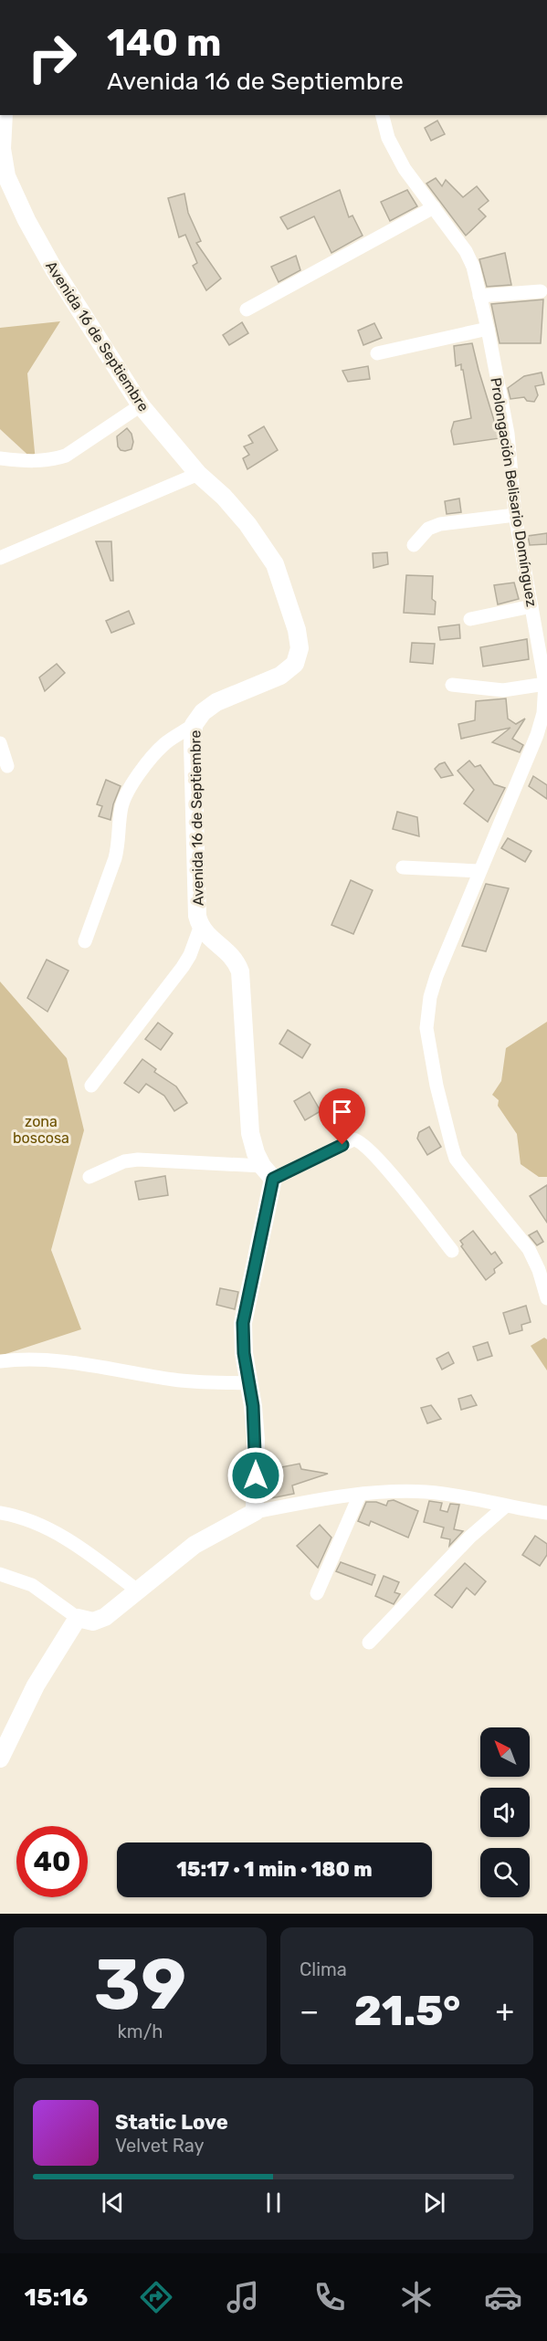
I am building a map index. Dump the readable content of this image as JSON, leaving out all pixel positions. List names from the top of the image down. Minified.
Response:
{"streets":{"street":["Avenida 16 de Septiembre","Prolongación Belisario Domínguez"]},"parks":["zona boscosa"],"north":"top left","page":{"turn":["140 m","Avenida 16 de Septiembre"],"limit":"40","trip":"15:17 · 1 min · 180 m","tile":[["39","km/h"],"Clima"],"heat":["−","21.5°","+"],"song":["Static Love","Velvet Ray"],"tabs":"15:16"}}
